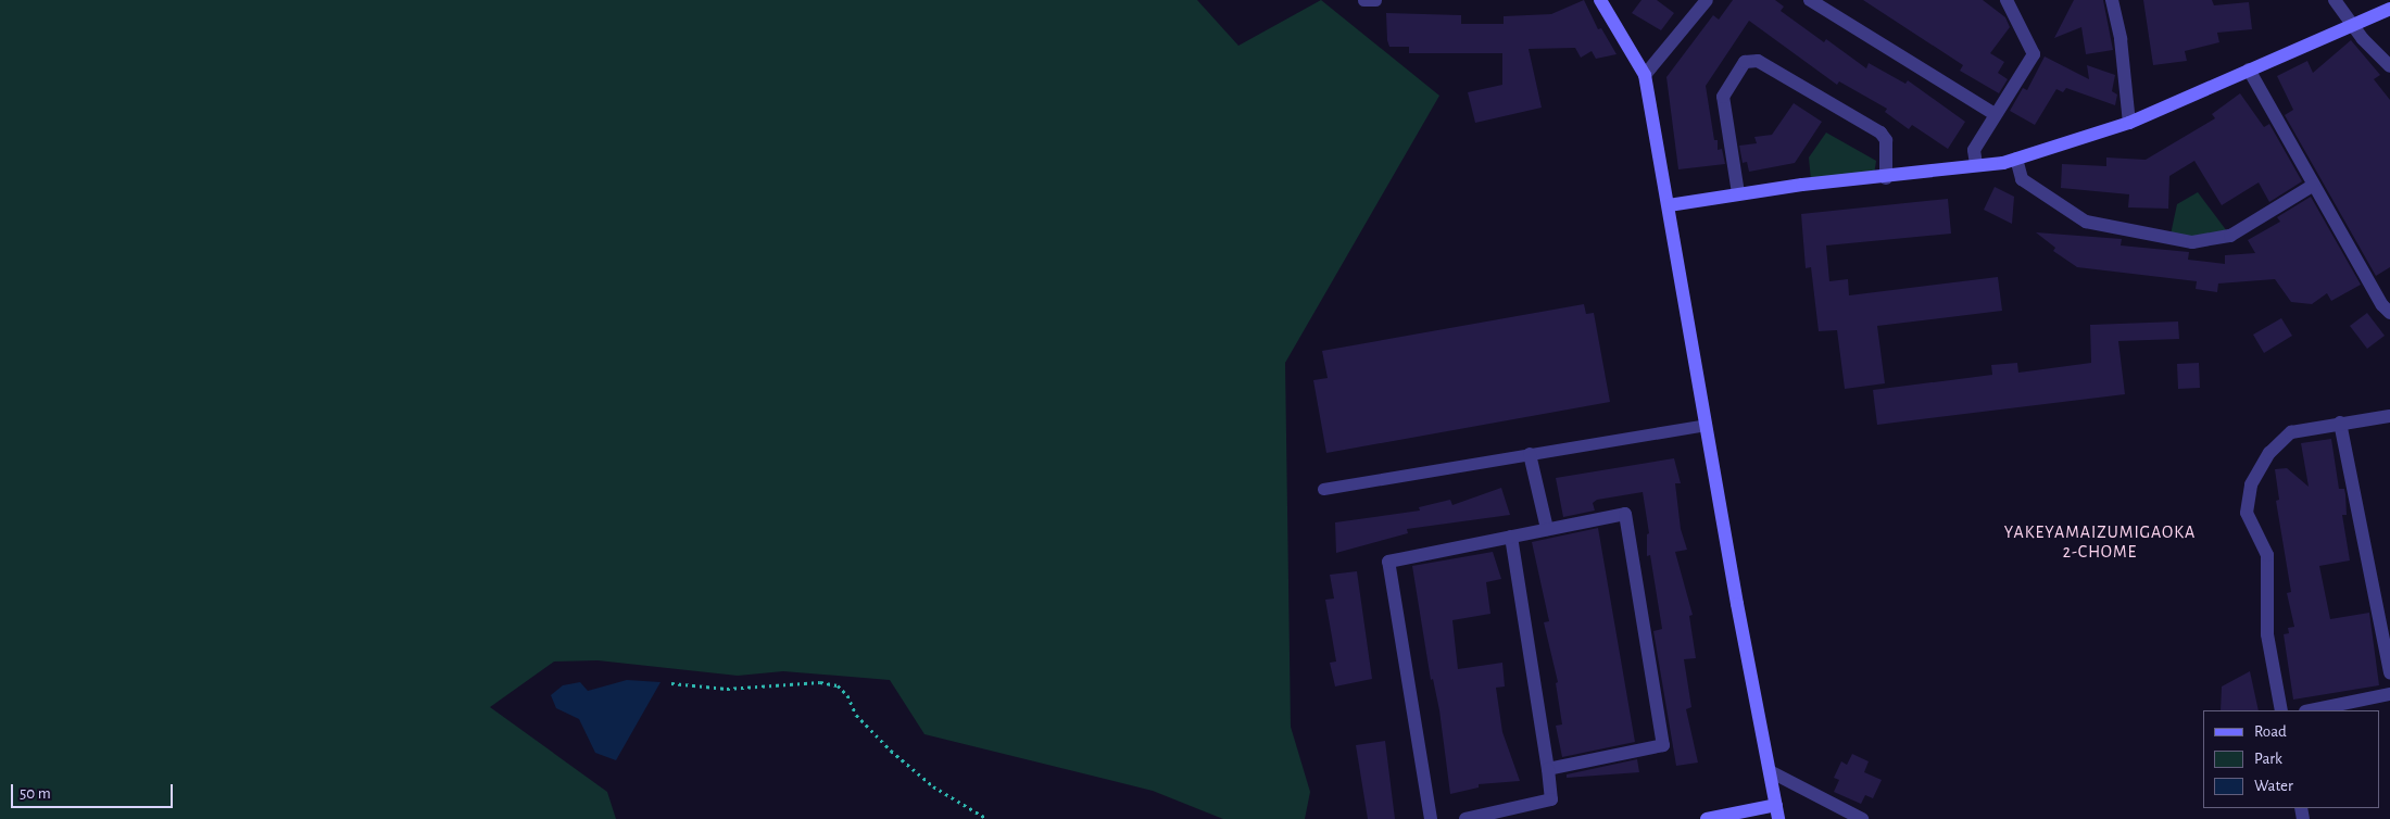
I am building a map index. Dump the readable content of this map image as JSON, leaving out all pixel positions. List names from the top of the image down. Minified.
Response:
{"districts":["YAKEYAMAIZUMIGAOKA 2-CHOME"],"legend":["Road","Park","Water"],"scale_bar":"50 m"}
